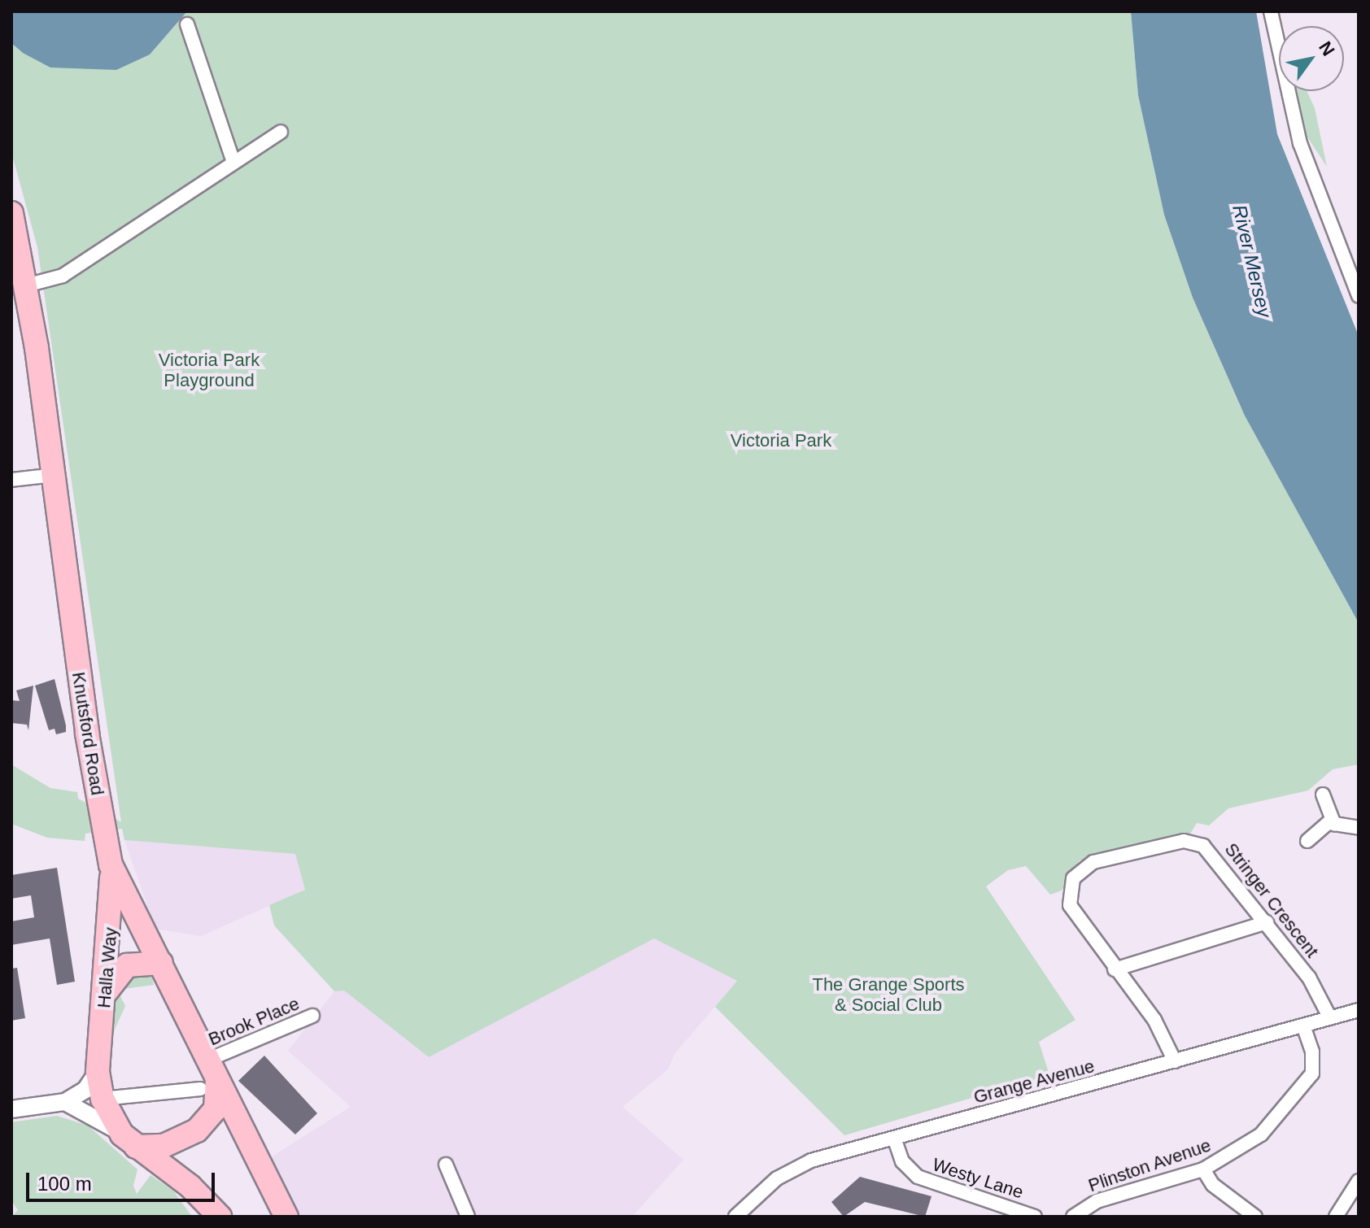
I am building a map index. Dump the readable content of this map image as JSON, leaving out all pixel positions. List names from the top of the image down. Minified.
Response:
{"streets":{"highway":["Knutsford Road","Halla Way"],"street":["Stringer Crescent","Brook Place","Grange Avenue","Plinston Avenue","Westy Lane"]},"crossings":[["Knutsford Road","Halla Way"],["Knutsford Road","Brook Place"],["Stringer Crescent","Grange Avenue"],["Halla Way","Brook Place"],["Grange Avenue","Plinston Avenue"],["Grange Avenue","Westy Lane"]],"water":["River Mersey"],"parks":["Victoria Park Playground","Victoria Park","The Grange Sports & Social Club"],"scale_bar":"100 m","north":"top right"}
